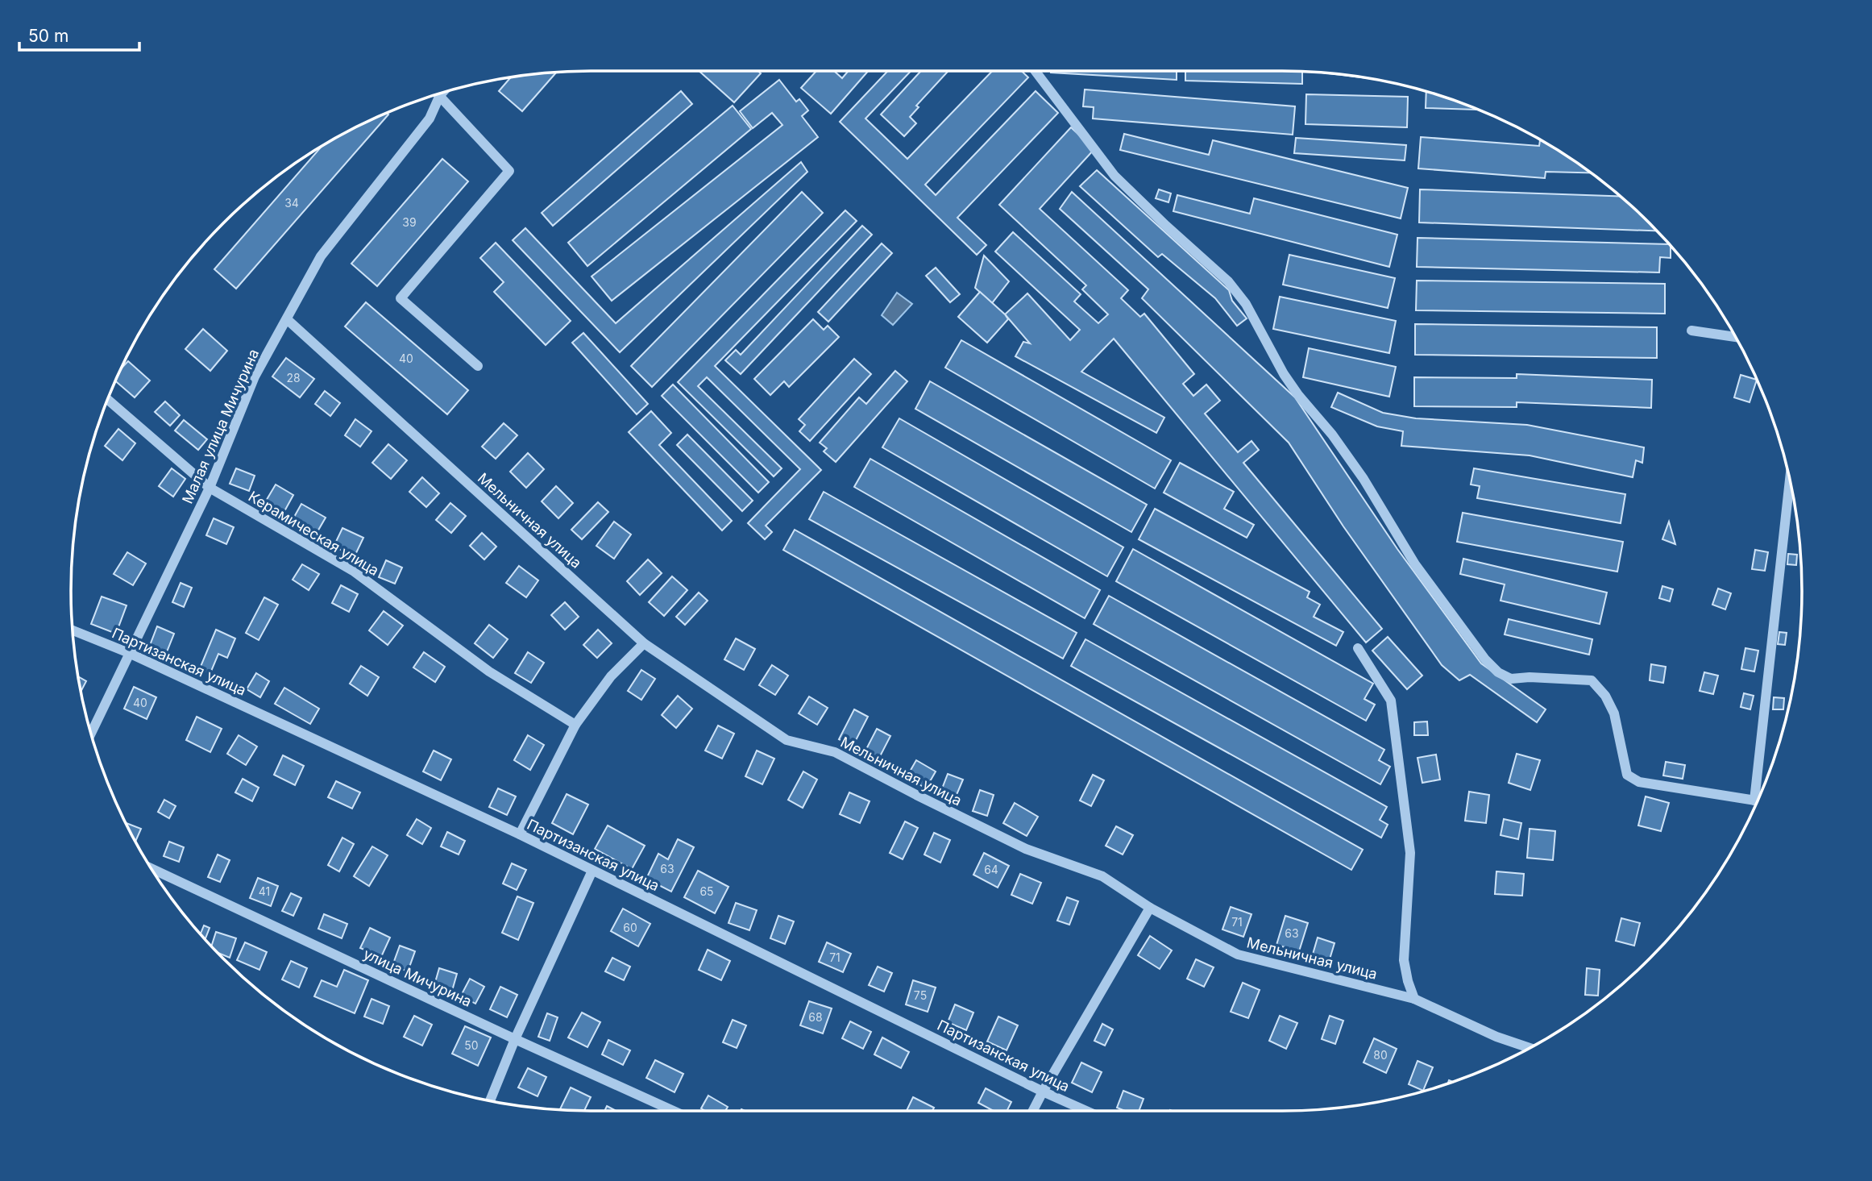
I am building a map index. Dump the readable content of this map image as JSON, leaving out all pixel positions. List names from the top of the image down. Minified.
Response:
{"streets":{"street":["Малая улица Мичурина","Мельничная улица","Керамическая улица","Партизанская улица","улица Мичурина"]},"crossings":[["Малая улица Мичурина","Мельничная улица"],["Малая улица Мичурина","Керамическая улица"],["Малая улица Мичурина","Партизанская улица"]],"house_numbers":["34","39","40","28","40","63","64","41","65","71","60","63","71","75","68","50","80"],"scale_bar":"50 m"}
